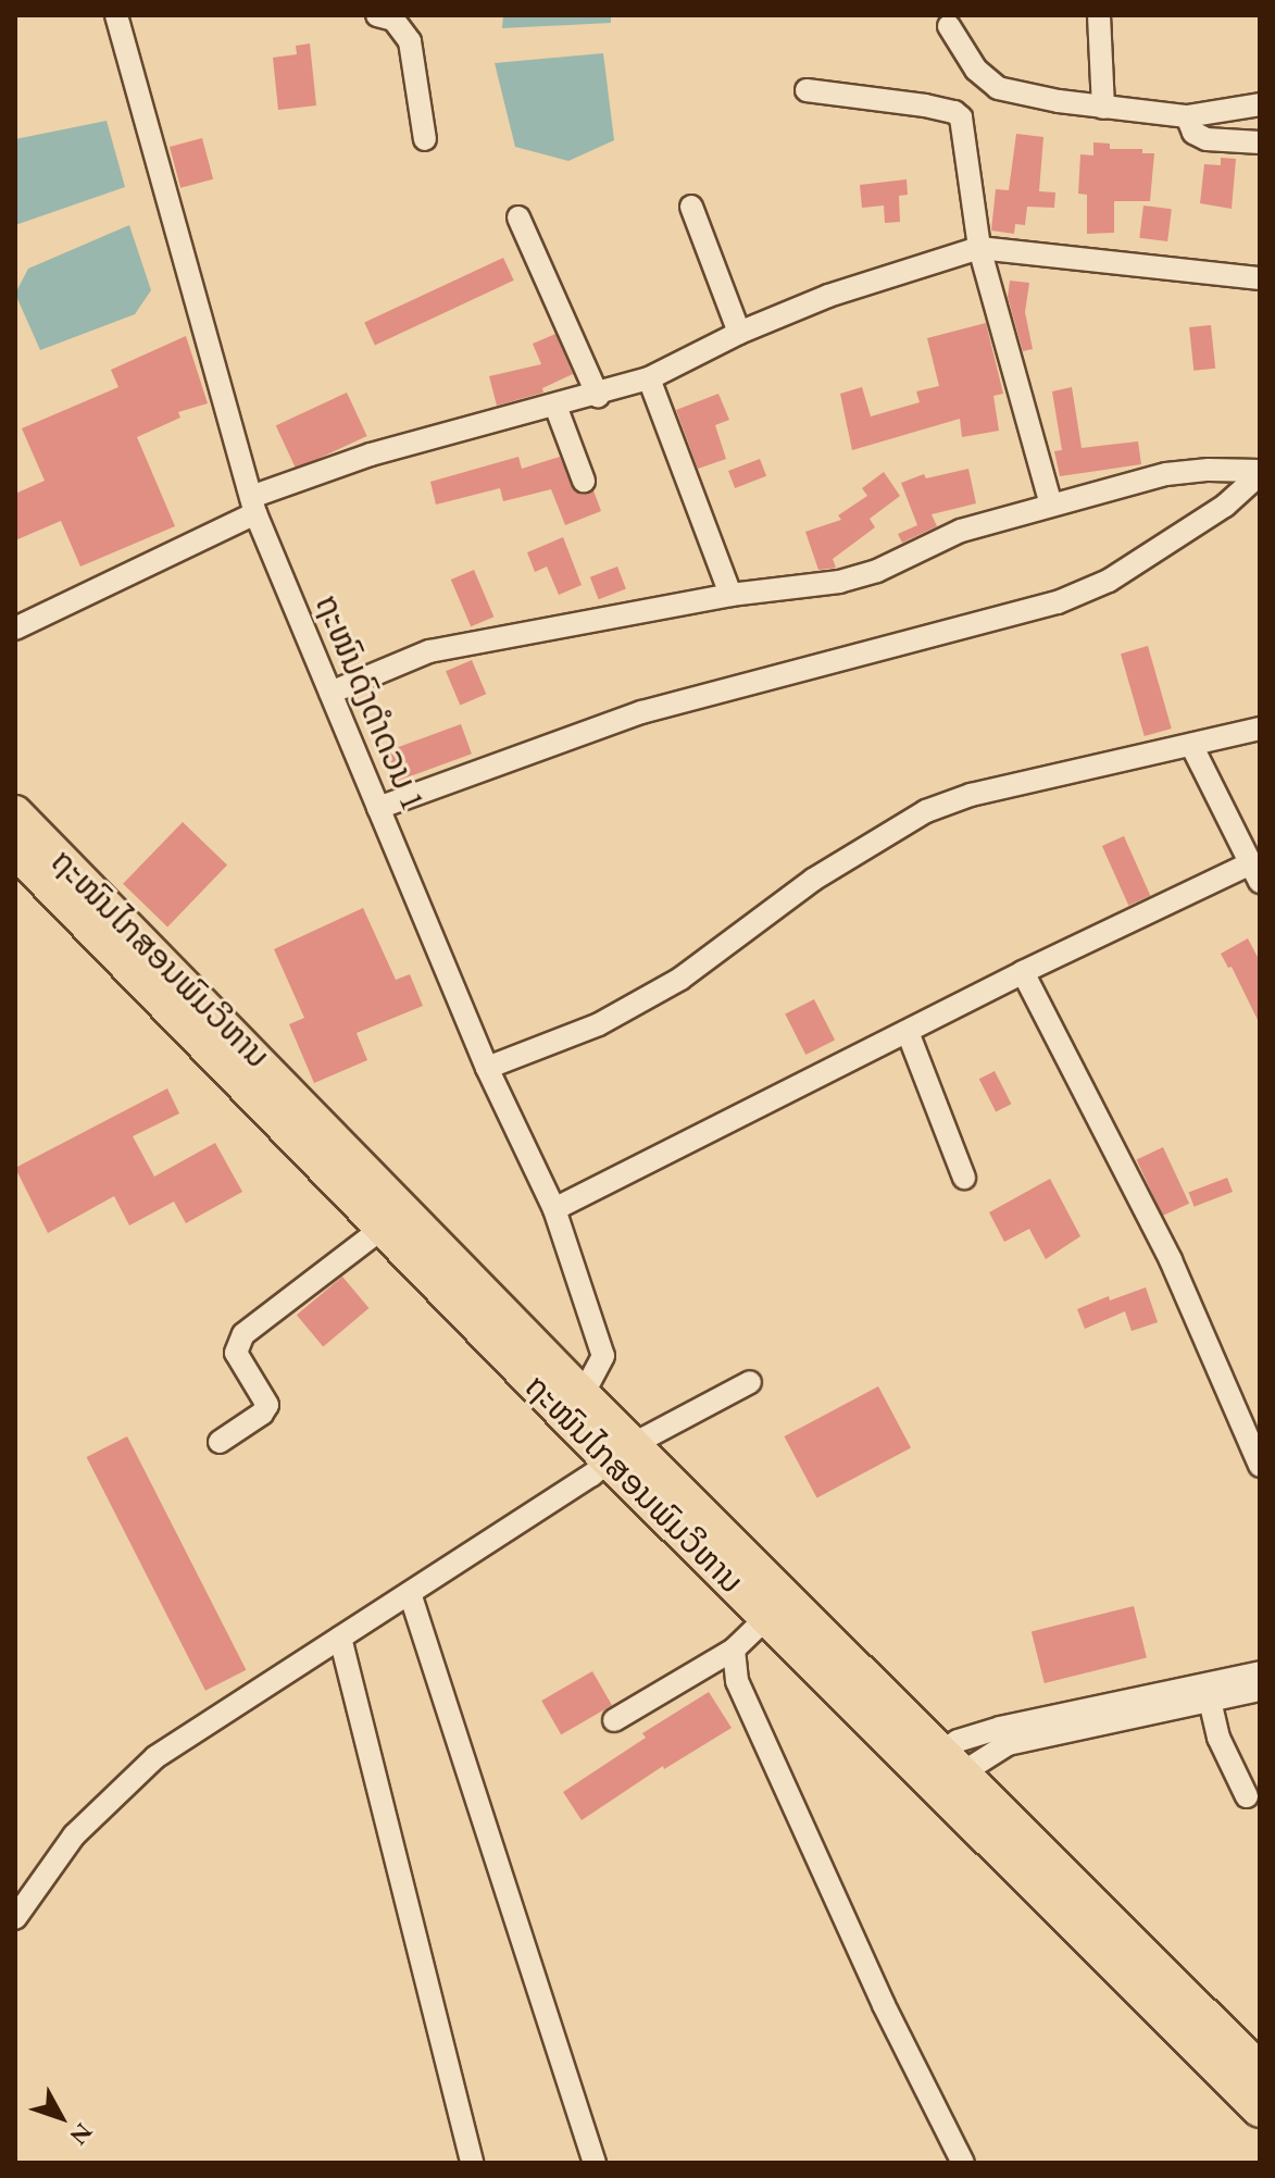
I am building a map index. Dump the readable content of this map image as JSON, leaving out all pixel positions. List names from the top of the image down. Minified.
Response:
{"streets":{"highway":["ຖະໜົນໄກສອນພົມວິຫານ"],"street":["ຖະໜົນດົງດຳດວນ 1"]},"crossings":[["ຖະໜົນດົງດຳດວນ 1","ຖະໜົນໄກສອນພົມວິຫານ"]],"north":"bottom right"}
